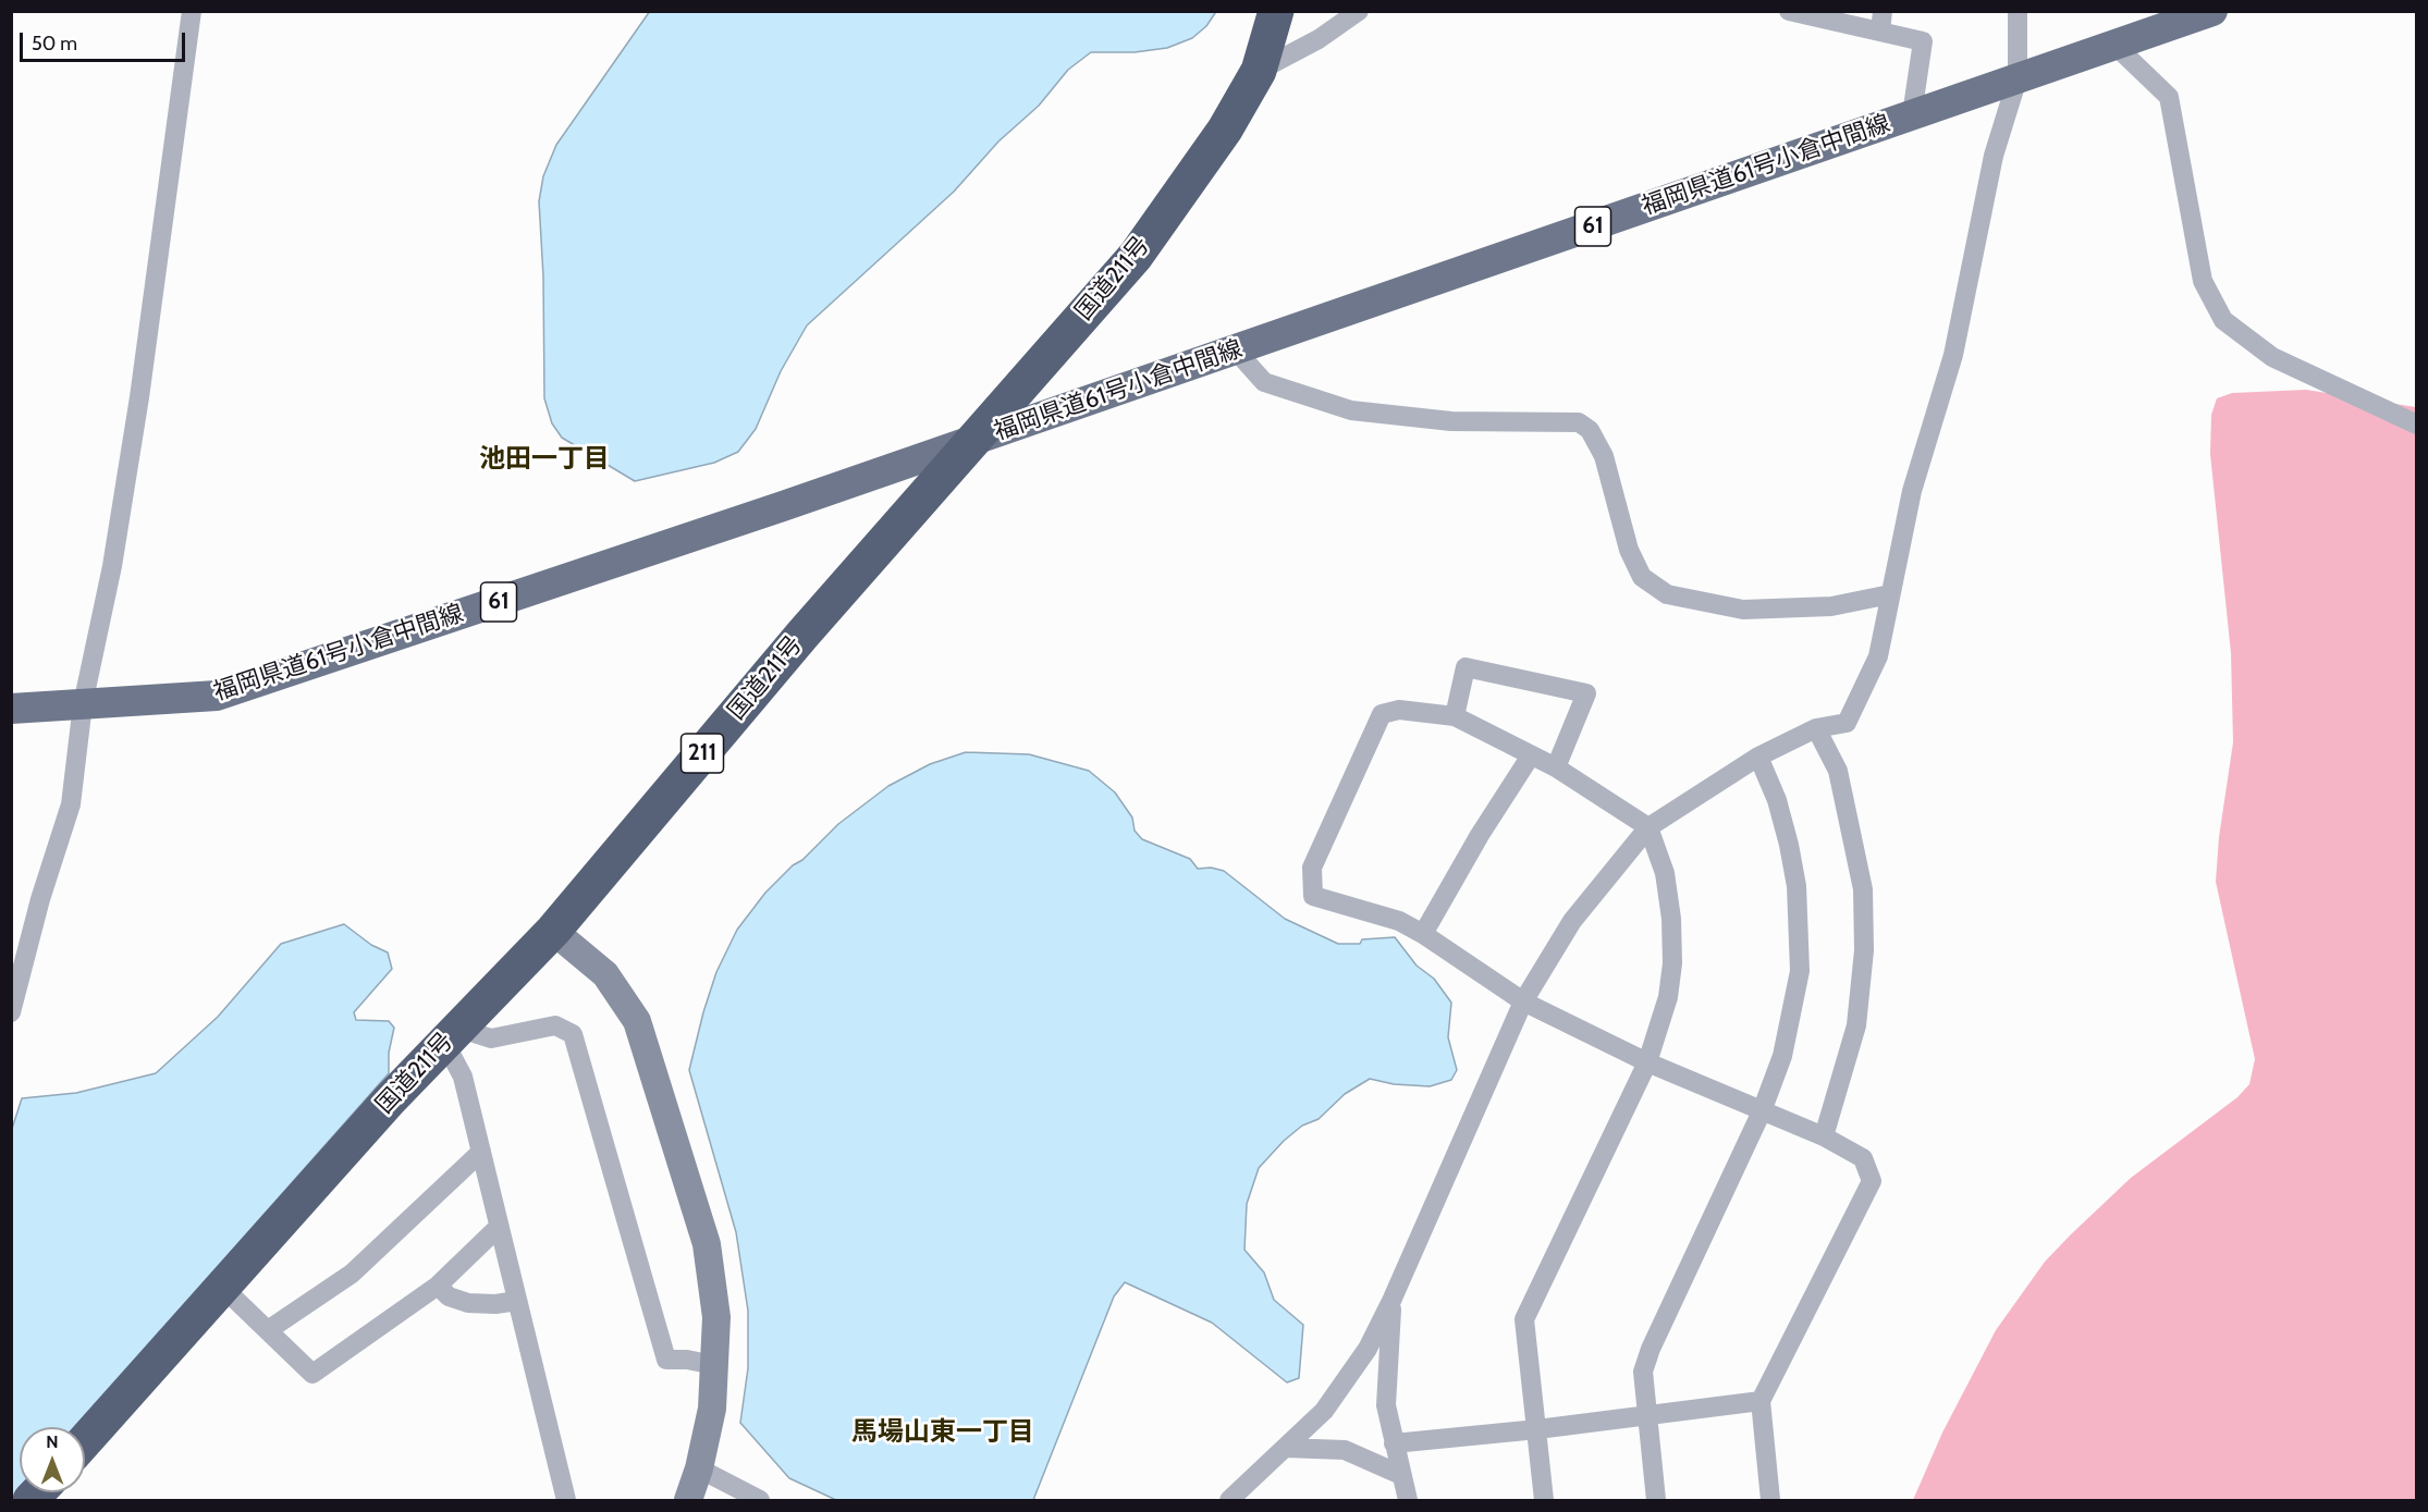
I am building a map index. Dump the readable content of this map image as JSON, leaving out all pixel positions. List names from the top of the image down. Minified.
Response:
{"streets":{"highway":["国道211号","211"],"main road":["福岡県道61号小倉中間線","61"]},"crossings":[["福岡県道61号小倉中間線","国道211号"]],"districts":["池田一丁目","馬場山東一丁目"],"scale_bar":"50 m","north":"top"}
